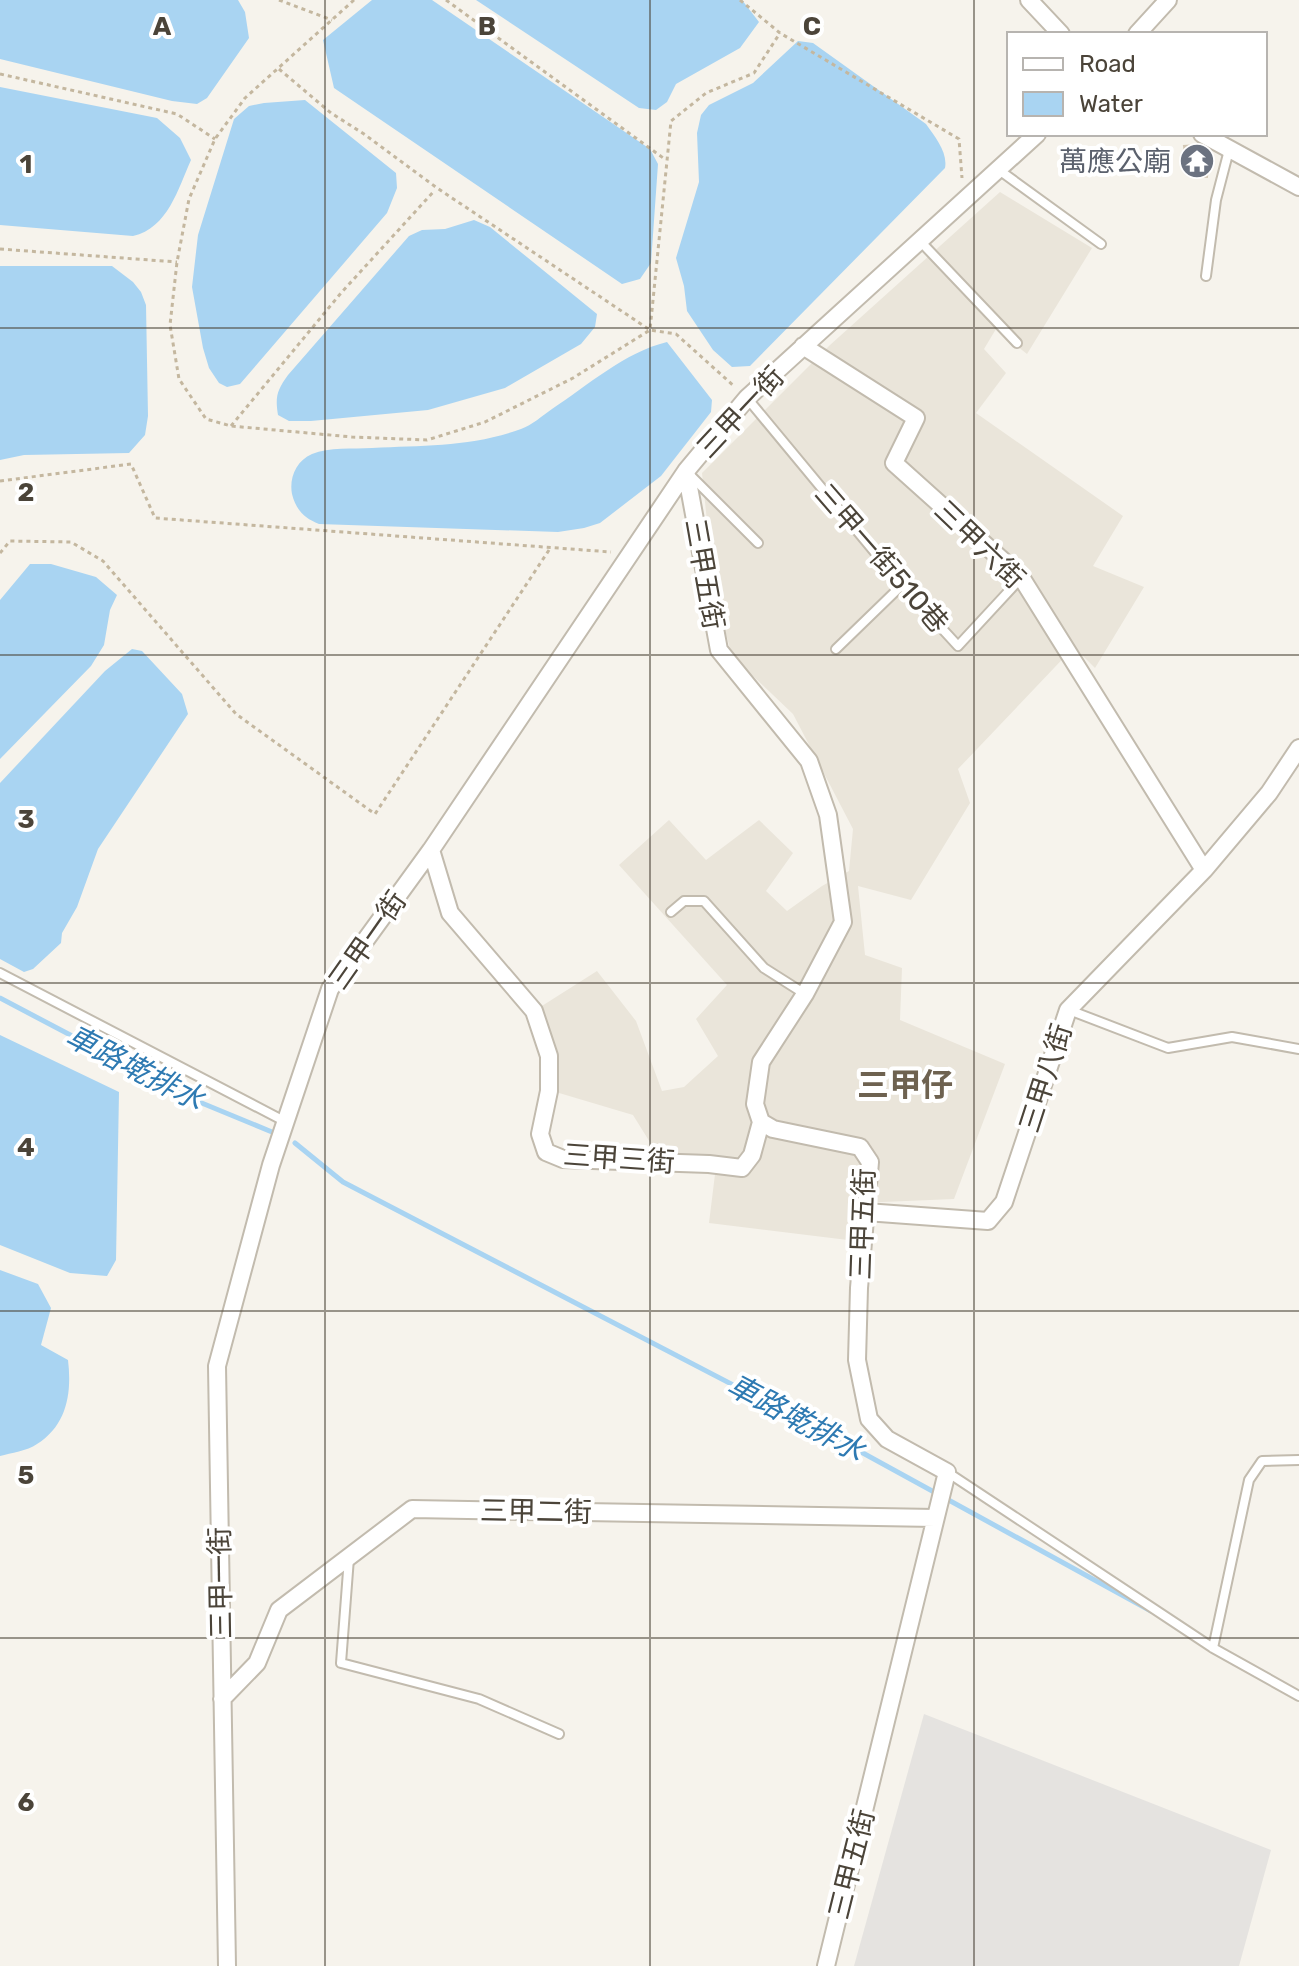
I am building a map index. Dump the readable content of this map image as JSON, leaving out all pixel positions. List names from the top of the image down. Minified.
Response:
{"streets":{"street":["三甲一街","三甲六街","三甲五街","三甲八街","三甲三街","三甲二街"],"lane":["三甲一街510巷"]},"crossings":[["三甲一街","三甲六街"],["三甲一街","三甲一街510巷"],["三甲一街","三甲五街"],["三甲一街","三甲三街"],["三甲一街","三甲二街"],["三甲六街","三甲一街510巷"],["三甲六街","三甲八街"],["三甲五街","三甲八街"],["三甲五街","三甲三街"],["三甲五街","三甲二街"]],"districts":["三甲仔"],"water":["車路墘排水"],"places":{"temple":["萬應公廟"]},"legend":["Road","Water"],"grid":{"columns":["A","B","C"],"rows":["1","2","3","4","5","6"]}}
